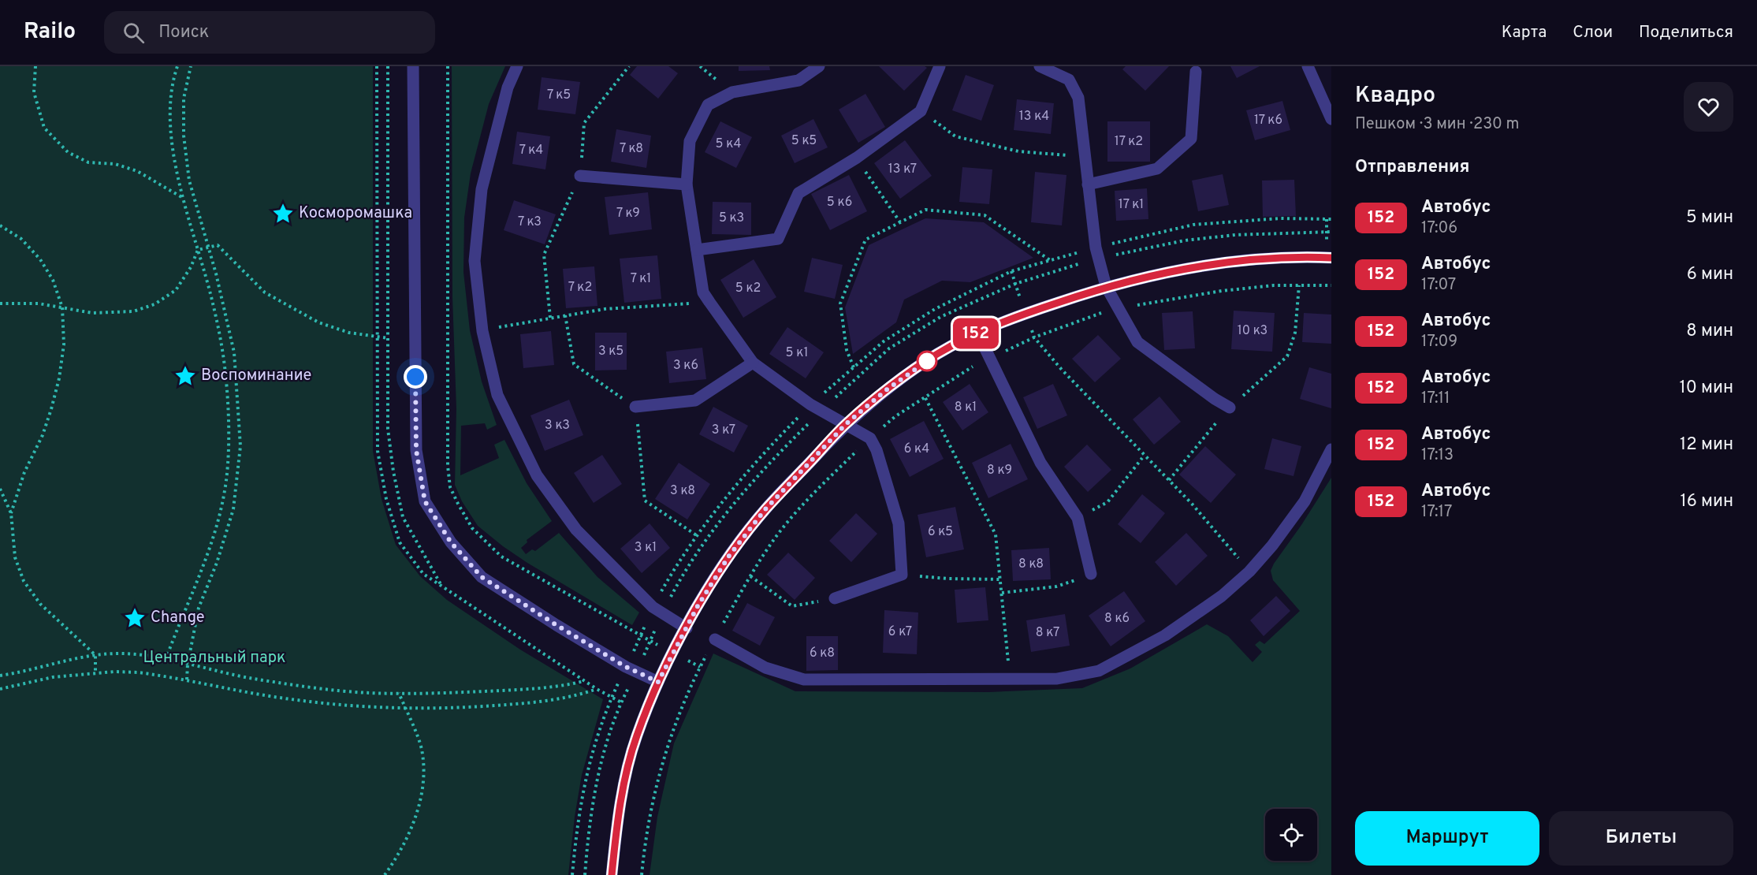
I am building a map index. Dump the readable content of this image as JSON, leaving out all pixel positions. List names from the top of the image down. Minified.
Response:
{"parks":["Центральный парк"],"places":{"place":["Косморомашка","Воспоминание","Change"]},"lines":["bus line 152"],"house_numbers":["7 к5","13 к4","17 к6","5 к5","17 к2","5 к4","7 к8","7 к4","13 к7","5 к6","17 к1","7 к9","5 к3","7 к3","7 к1","7 к2","5 к2","10 к3","3 к5","5 к1","3 к6","8 к1","3 к3","3 к7","6 к4","8 к9","3 к8","6 к5","3 к1","8 к8","8 к6","6 к7","8 к7","6 к8"],"page":{"header":"Railo","search":"Поиск","nav":["Карта","Слои","Поделиться"],"on_map":"152","heading":[["Квадро","Пешком · 3 мин · 230 m"],"Отправления"],"list":[{"mark":"152","name":"Автобус","note":"17:06","value":"5 мин"},{"mark":"152","name":"Автобус","note":"17:07","value":"6 мин"},{"mark":"152","name":"Автобус","note":"17:09","value":"8 мин"},{"mark":"152","name":"Автобус","note":"17:11","value":"10 мин"},{"mark":"152","name":"Автобус","note":"17:13","value":"12 мин"},{"mark":"152","name":"Автобус","note":"17:17","value":"16 мин"}],"buttons":["Маршрут","Билеты"]}}
